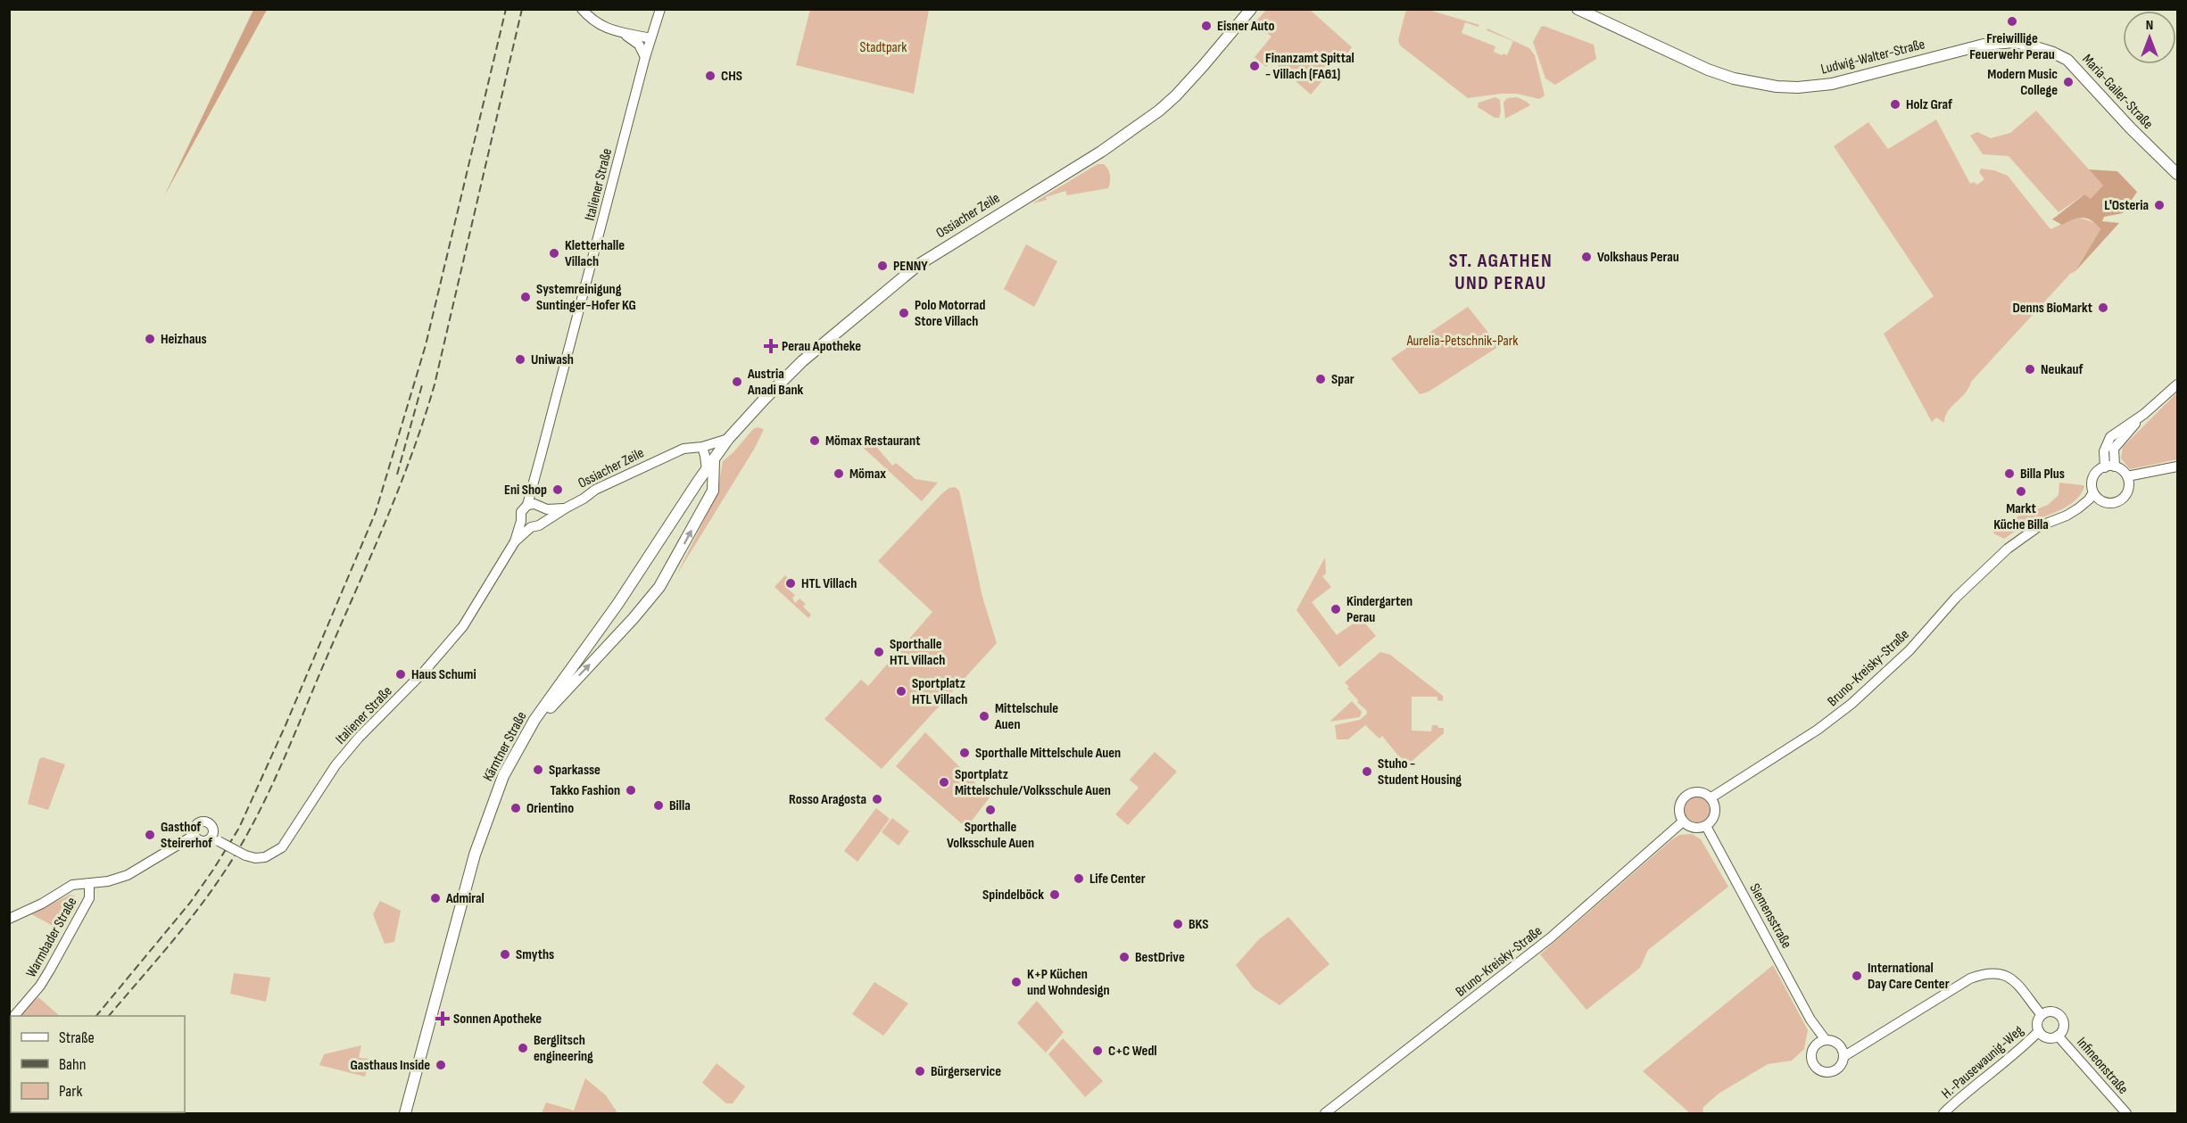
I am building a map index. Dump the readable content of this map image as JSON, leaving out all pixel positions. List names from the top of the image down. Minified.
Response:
{"streets":{"main road":["Ludwig-Walter-Straße","Maria-Gailer-Straße","Ossiacher Zeile","Kärntner Straße"],"street":["Italiener Straße","Bruno-Kreisky-Straße","Siemensstraße","Warmbader Straße","H.-Pausewaunig-Weg","Infineonstraße"]},"crossings":[["Ludwig-Walter-Straße","Maria-Gailer-Straße"],["Italiener Straße","Ossiacher Zeile"],["Italiener Straße","Warmbader Straße"],["Ossiacher Zeile","Kärntner Straße"],["Bruno-Kreisky-Straße","Siemensstraße"],["H.-Pausewaunig-Weg","Infineonstraße"]],"districts":["ST. AGATHEN UND PERAU"],"parks":["Stadtpark","Aurelia-Petschnik-Park"],"places":{"other":["Freiwillige Feuerwehr Perau","Eisner Auto","Finanzamt Spittal - Villach (FA61)","CHS","Modern Music College","Holz Graf","L'Osteria","Kletterhalle Villach","Volkshaus Perau","PENNY","Systemreinigung Suntinger-Hofer KG","Denns BioMarkt","Polo Motorrad Store Villach","Heizhaus","Uniwash","Neukauf","Spar","Austria Anadi Bank","Mömax Restaurant","Mömax","Billa Plus","Eni Shop","Markt Küche Billa","HTL Villach","Kindergarten Perau","Sporthalle HTL Villach","Haus Schumi","Sportplatz HTL Villach","Mittelschule Auen","Sporthalle Mittelschule Auen","Sparkasse","Stuho - Student Housing","Sportplatz Mittelschule/Volksschule Auen","Takko Fashion","Rosso Aragosta","Billa","Orientino","Sporthalle Volksschule Auen","Gasthof Steirerhof","Life Center","Spindelböck","Admiral","BKS","Smyths","BestDrive","International Day Care Center","K+P Küchen und Wohndesign","Berglitsch engineering","C+C Wedl","Gasthaus Inside","Bürgerservice"],"health":["Perau Apotheke","Sonnen Apotheke"]},"legend":["Straße","Bahn","Park"],"north":"top"}
